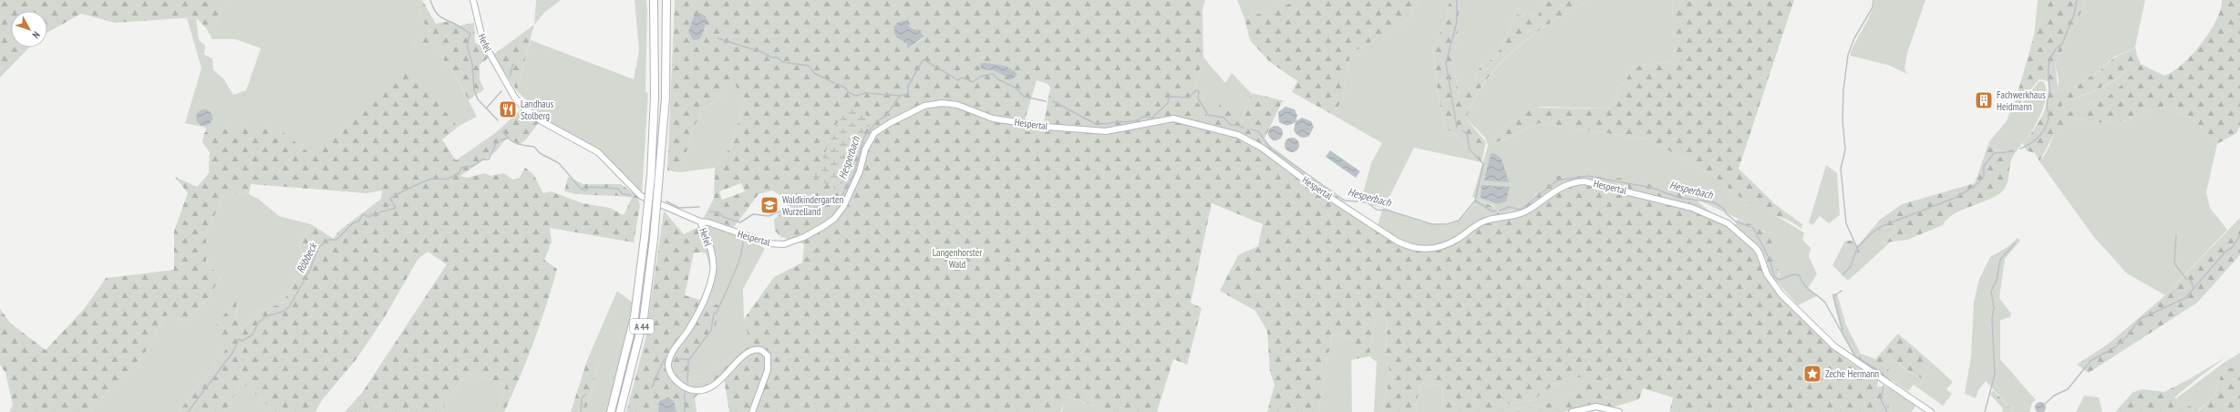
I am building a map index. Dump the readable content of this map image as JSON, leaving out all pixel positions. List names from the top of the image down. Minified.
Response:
{"streets":{"highway":["A 44"],"main road":["Hefel","Hespertal"]},"crossings":[["Hefel","Hespertal"]],"water":["Hesperbach","Röbbeck"],"parks":["Langenhorster Wald"],"places":{"building":["Fachwerkhaus Heidmann"],"restaurant":["Landhaus Stolberg"],"school or university":["Waldkindergarten Wurzelland"],"place":["Zeche Hermann"]},"north":"bottom right"}
